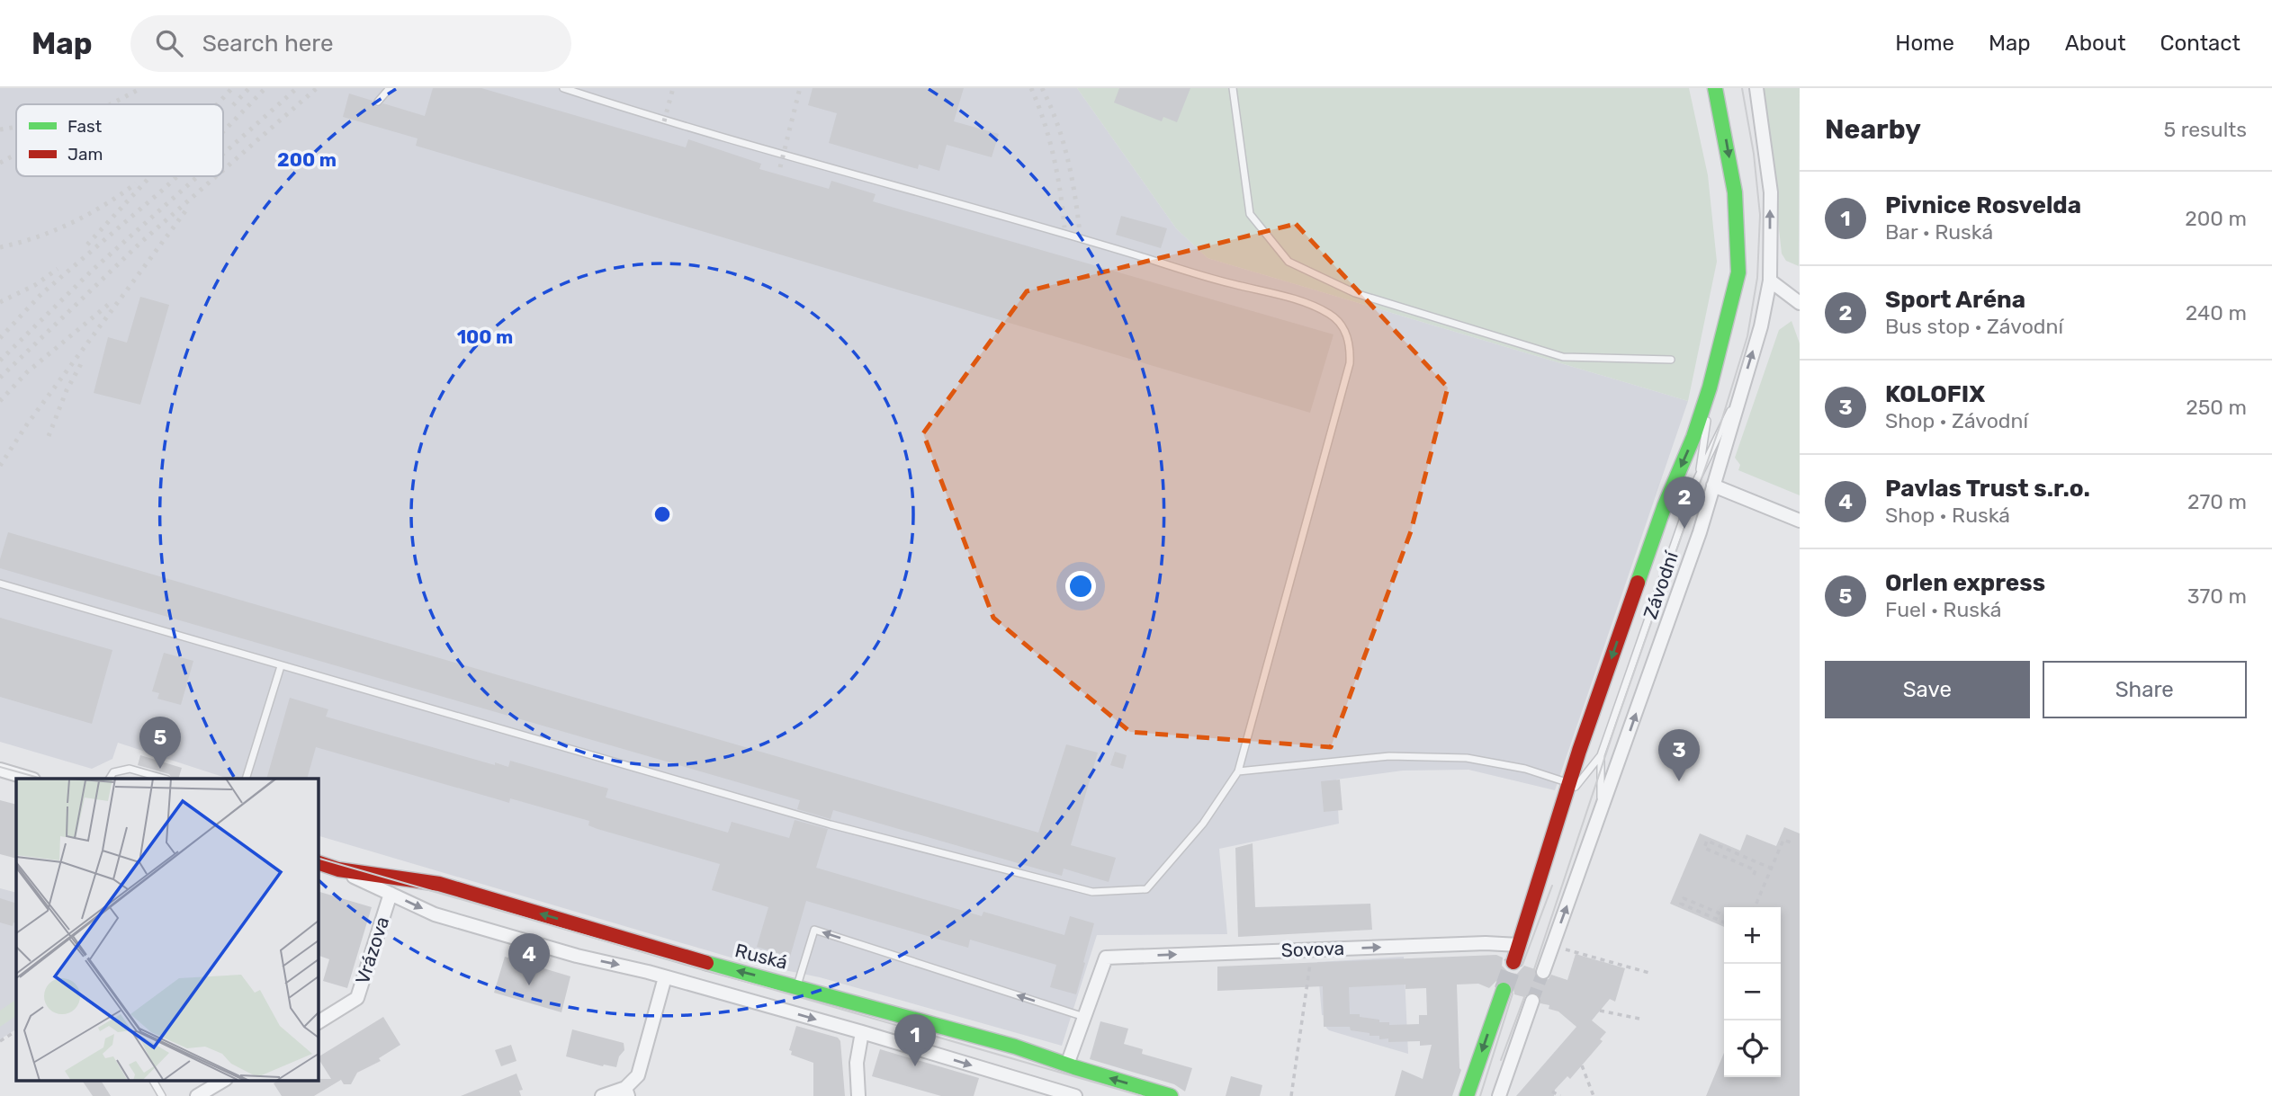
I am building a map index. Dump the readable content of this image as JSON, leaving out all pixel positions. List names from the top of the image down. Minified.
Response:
{"streets":{"street":["Závodní","Sovova","Vrázova","Ruská"]},"crossings":[["Závodní","Sovova"],["Vrázova","Ruská"]],"one_way":["Sovova"],"legend":["Fast","Jam"],"page":{"header":"Map","search":"Search here","nav":["Home","Map","About","Contact"],"heading":["Nearby","5 results"],"list":[{"mark":"1","name":"Pivnice Rosvelda","note":"Bar · Ruská","value":"200 m"},{"mark":"2","name":"Sport Aréna","note":"Bus stop · Závodní","value":"240 m"},{"mark":"3","name":"KOLOFIX","note":"Shop · Závodní","value":"250 m"},{"mark":"4","name":"Pavlas Trust s.r.o.","note":"Shop · Ruská","value":"270 m"},{"mark":"5","name":"Orlen express","note":"Fuel · Ruská","value":"370 m"}],"pins":["2","5","3","4","1"],"buttons":["Save","Share"],"map_buttons":["+","−"]},"rings":["200 m","100 m"]}
